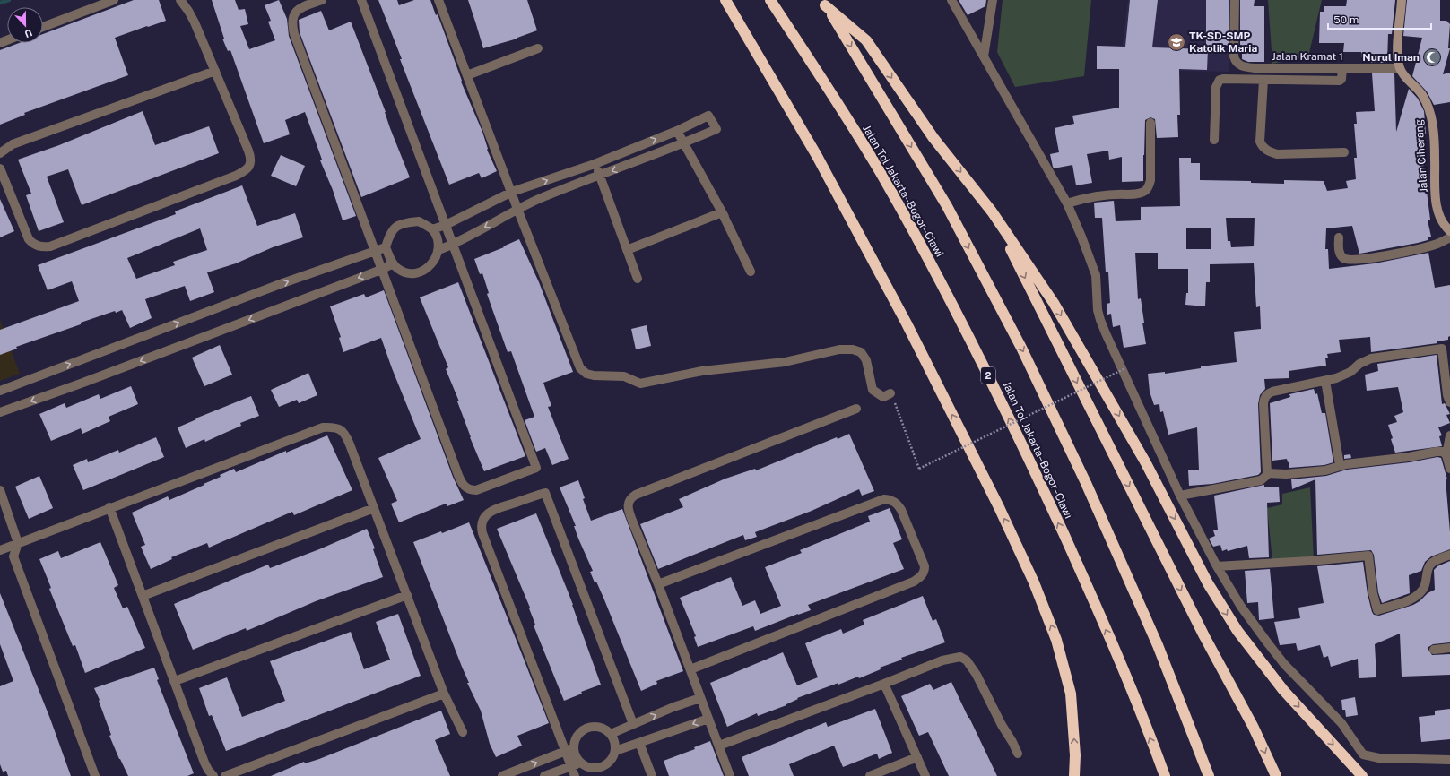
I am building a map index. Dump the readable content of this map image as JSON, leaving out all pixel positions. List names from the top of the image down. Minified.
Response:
{"streets":{"highway":["Jalan Tol Jakarta–Bogor–Ciawi","2"],"street":["Jalan Kramat 1","Jalan Ciherang"]},"crossings":[["Jalan Kramat 1","Jalan Ciherang"]],"places":{"school or university":["TK-SD-SMP Katolik Maria"],"mosque":["Nurul Iman"]},"scale_bar":"50 m","north":"bottom"}
